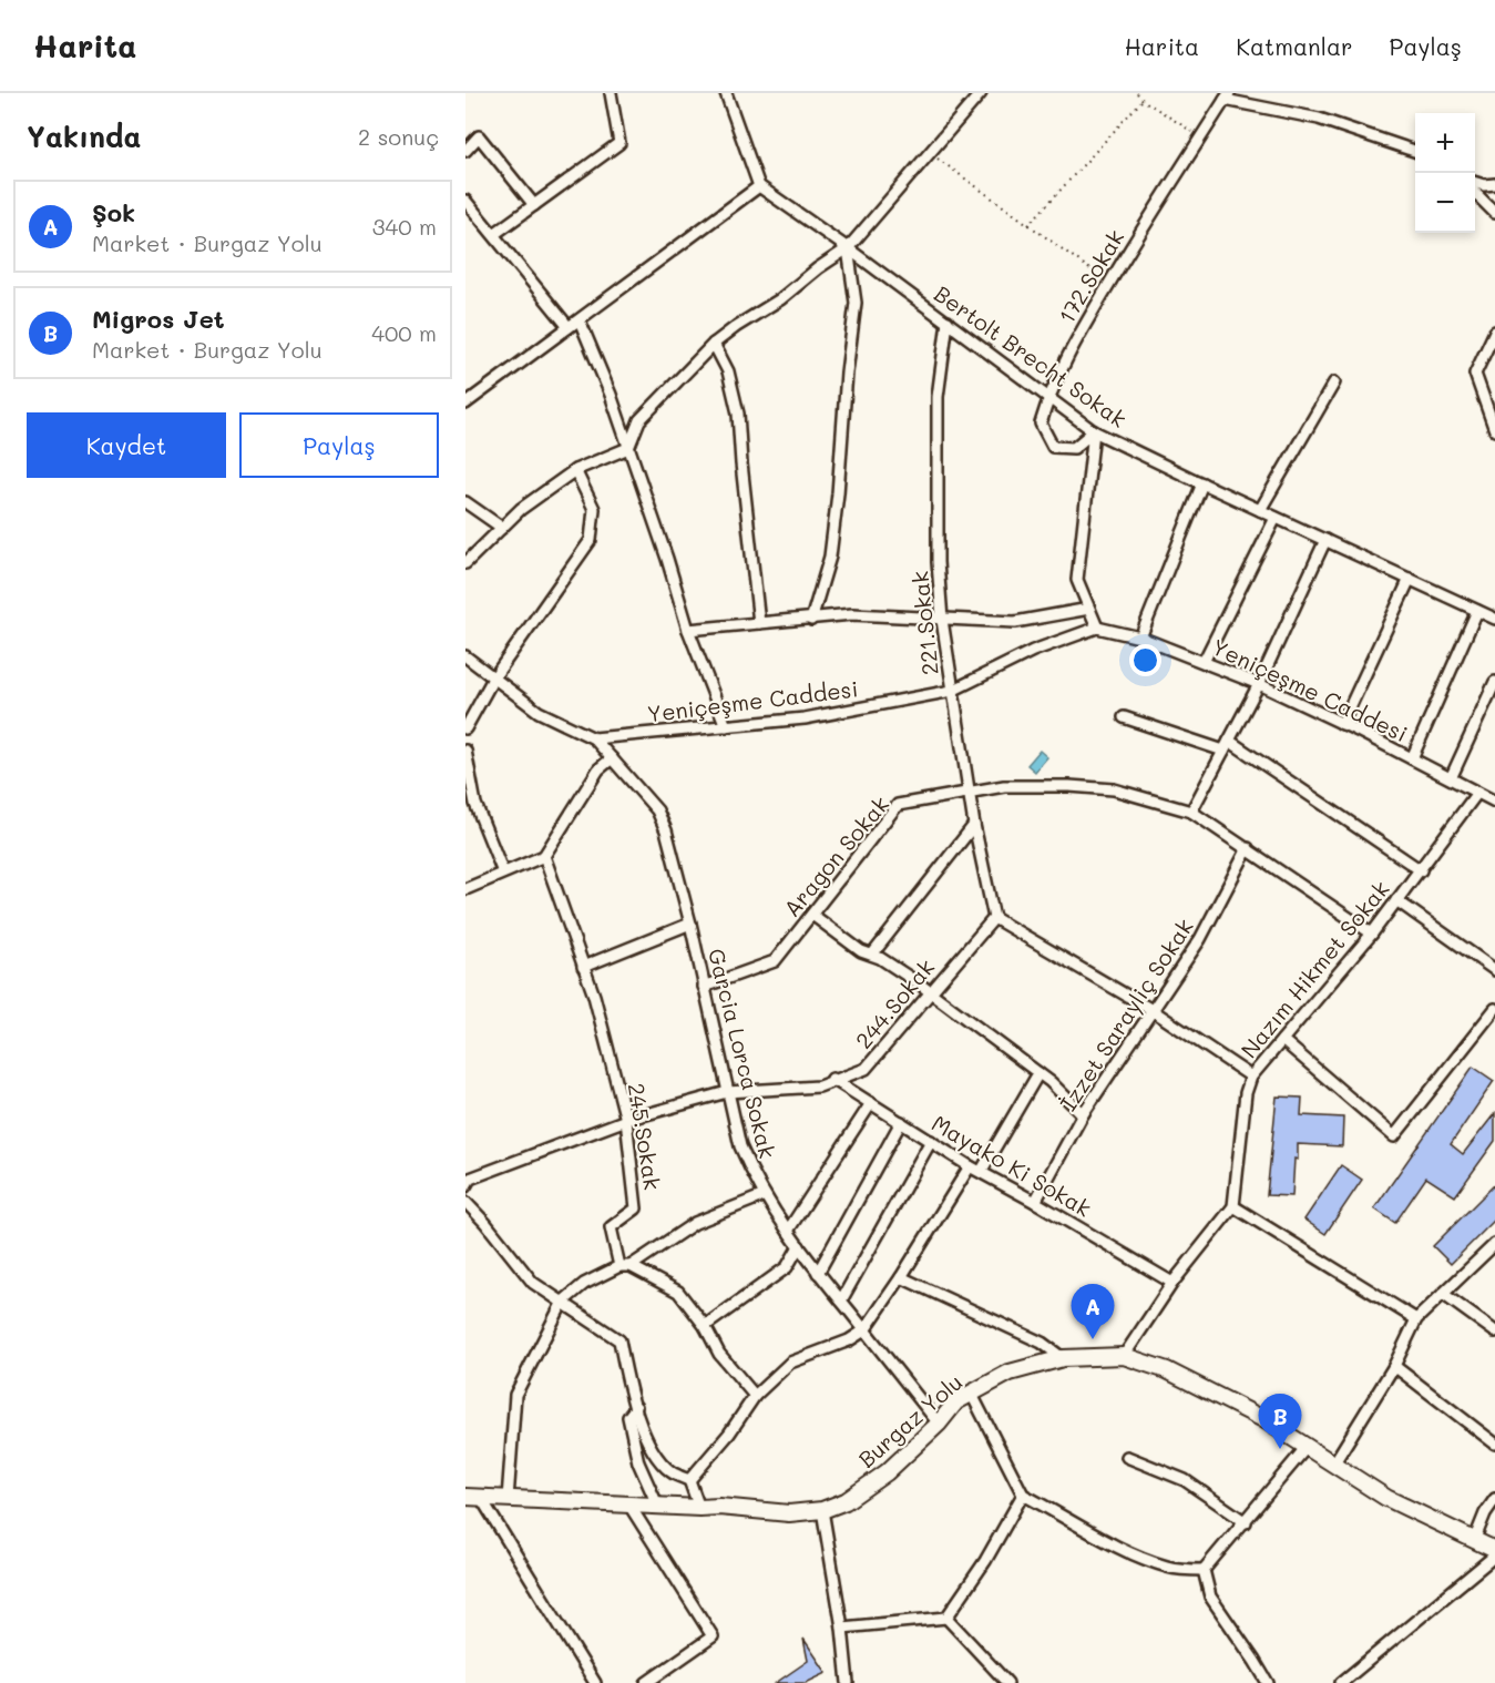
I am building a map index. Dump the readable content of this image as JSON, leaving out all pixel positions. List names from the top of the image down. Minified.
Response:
{"streets":{"street":["172.Sokak","Bertolt Brecht Sokak","221.Sokak","Yeniçeşme Caddesi","Aragon Sokak","Nazım Hikmet Sokak","244.Sokak","İzzet Sarayliç Sokak","Garcia Lorca Sokak","245.Sokak","Mayako Ki Sokak","Burgaz Yolu"]},"crossings":[["172.Sokak","Bertolt Brecht Sokak"],["Bertolt Brecht Sokak","221.Sokak"],["221.Sokak","Yeniçeşme Caddesi"],["221.Sokak","Aragon Sokak"],["221.Sokak","244.Sokak"],["Yeniçeşme Caddesi","Nazım Hikmet Sokak"],["Yeniçeşme Caddesi","Garcia Lorca Sokak"],["Aragon Sokak","Nazım Hikmet Sokak"],["Aragon Sokak","İzzet Sarayliç Sokak"],["Aragon Sokak","Garcia Lorca Sokak"],["244.Sokak","Garcia Lorca Sokak"],["244.Sokak","245.Sokak"],["244.Sokak","Mayako Ki Sokak"],["İzzet Sarayliç Sokak","Mayako Ki Sokak"],["Garcia Lorca Sokak","Burgaz Yolu"]],"page":{"header":"Harita","nav":["Harita","Katmanlar","Paylaş"],"heading":["Yakında","2 sonuç"],"map_buttons":["+","−"],"list":[{"mark":"A","name":"Şok","note":"Market · Burgaz Yolu","value":"340 m"},{"mark":"B","name":"Migros Jet","note":"Market · Burgaz Yolu","value":"400 m"}],"buttons":["Kaydet","Paylaş"],"pins":["A","B"]}}
